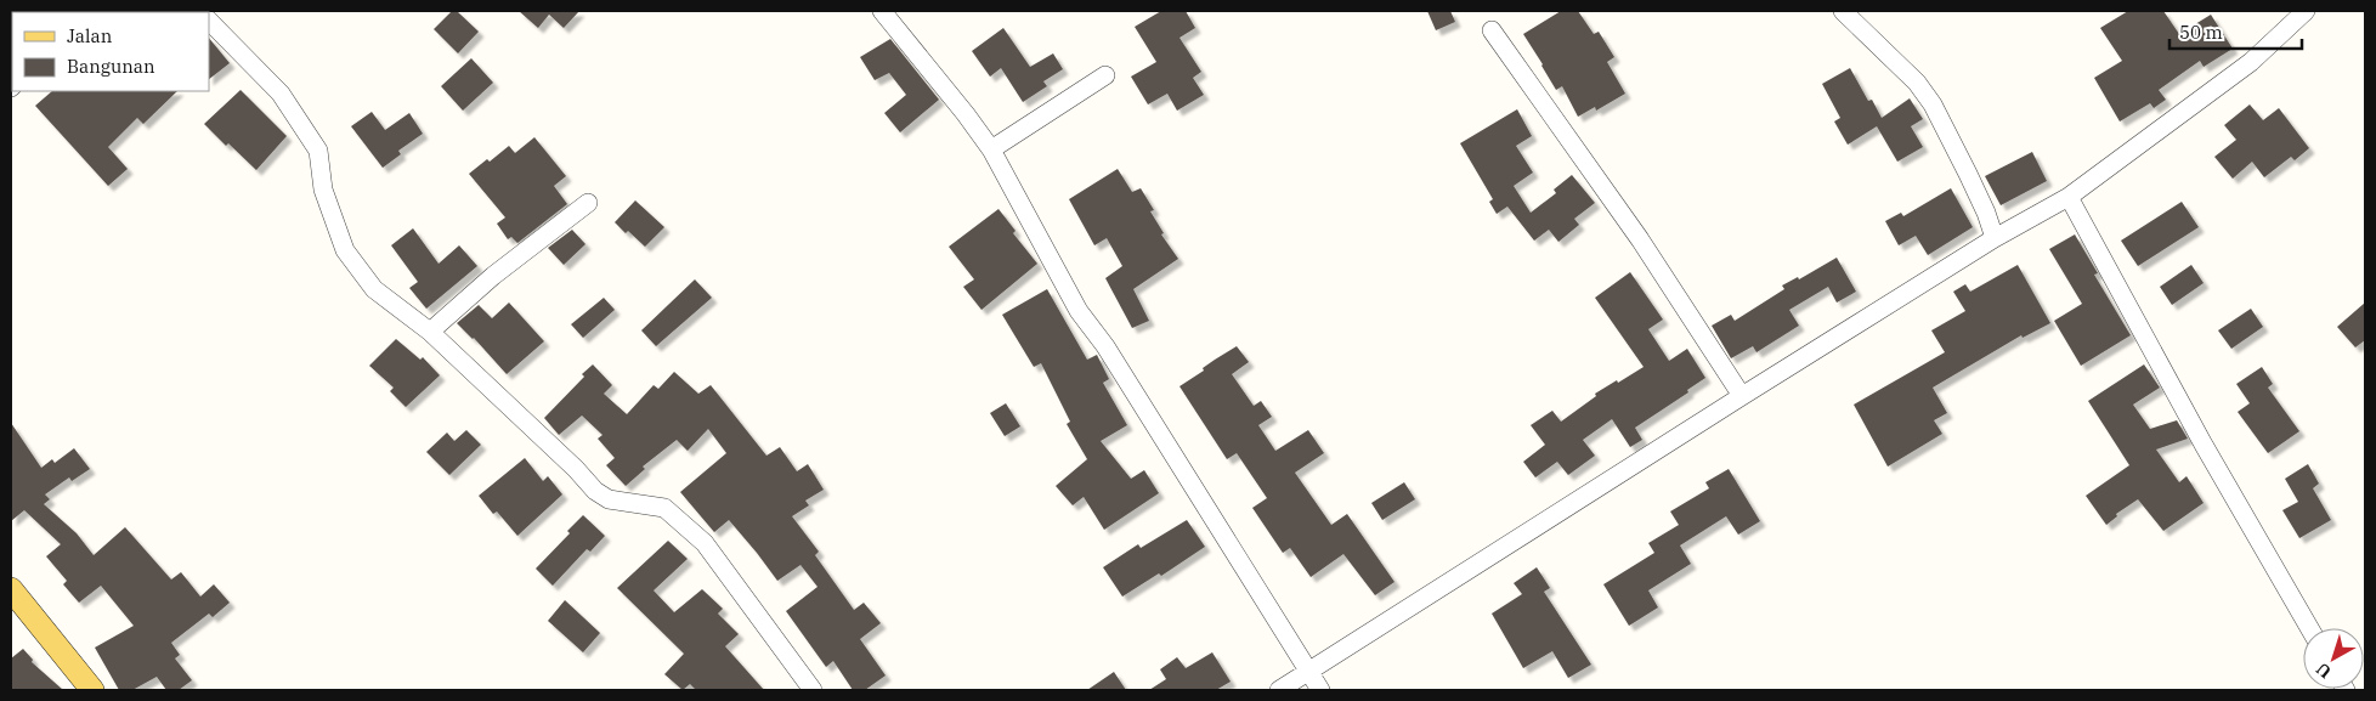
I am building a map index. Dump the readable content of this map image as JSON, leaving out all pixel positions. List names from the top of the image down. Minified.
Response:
{"legend":["Jalan","Bangunan"],"scale_bar":"50 m","north":"bottom left"}
